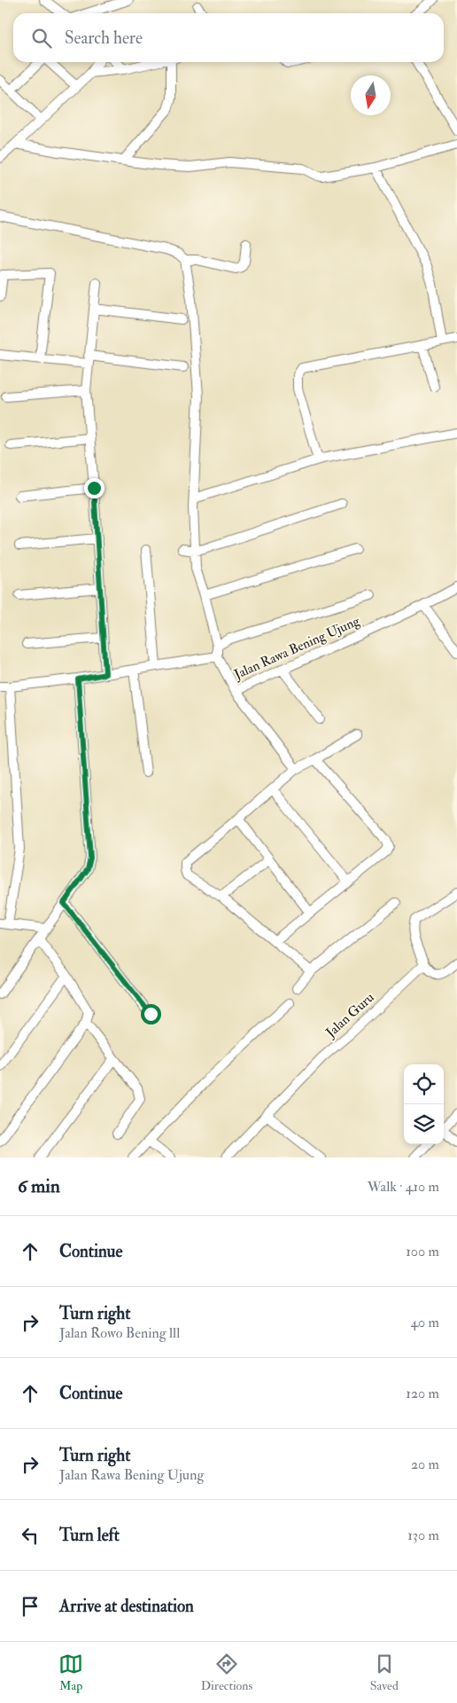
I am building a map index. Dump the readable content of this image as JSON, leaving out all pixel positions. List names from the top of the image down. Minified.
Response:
{"streets":{"street":["Jalan Rawa Bening Ujung","Jalan Guru"]},"north":"bottom","page":{"search":"Search here","heading":["6 min","Walk · 410 m"],"list":[["Continue","100 m"],["Turn right","Jalan Rowo Bening lll","40 m"],["Continue","120 m"],["Turn right","Jalan Rawa Bening Ujung","20 m"],["Turn left","130 m"],"Arrive at destination"],"nav":["Map","Directions","Saved"]}}
